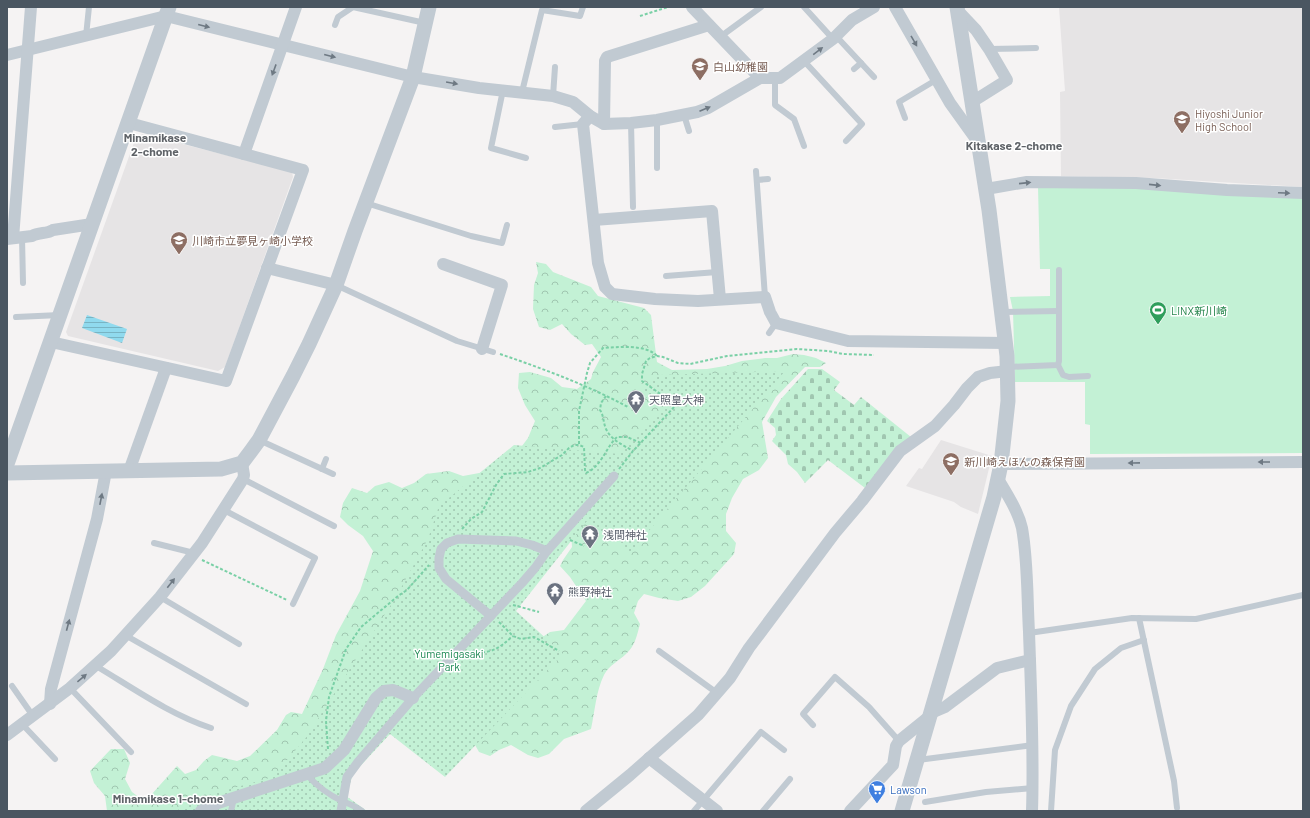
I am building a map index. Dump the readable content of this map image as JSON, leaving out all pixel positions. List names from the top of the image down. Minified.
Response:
{"districts":["Minamikase 2-chome","Kitakase 2-chome","Minamikase 1-chome"],"parks":["Yumemigasaki Park"],"places":{"school or university":["白山幼稚園","Hiyoshi Junior High School","川崎市立夢見ヶ崎小学校","新川崎えほんの森保育園"],"sports":["LINX新川崎"],"temple":["天照皇大神","浅間神社","熊野神社"],"supermarket":["Lawson"]}}
